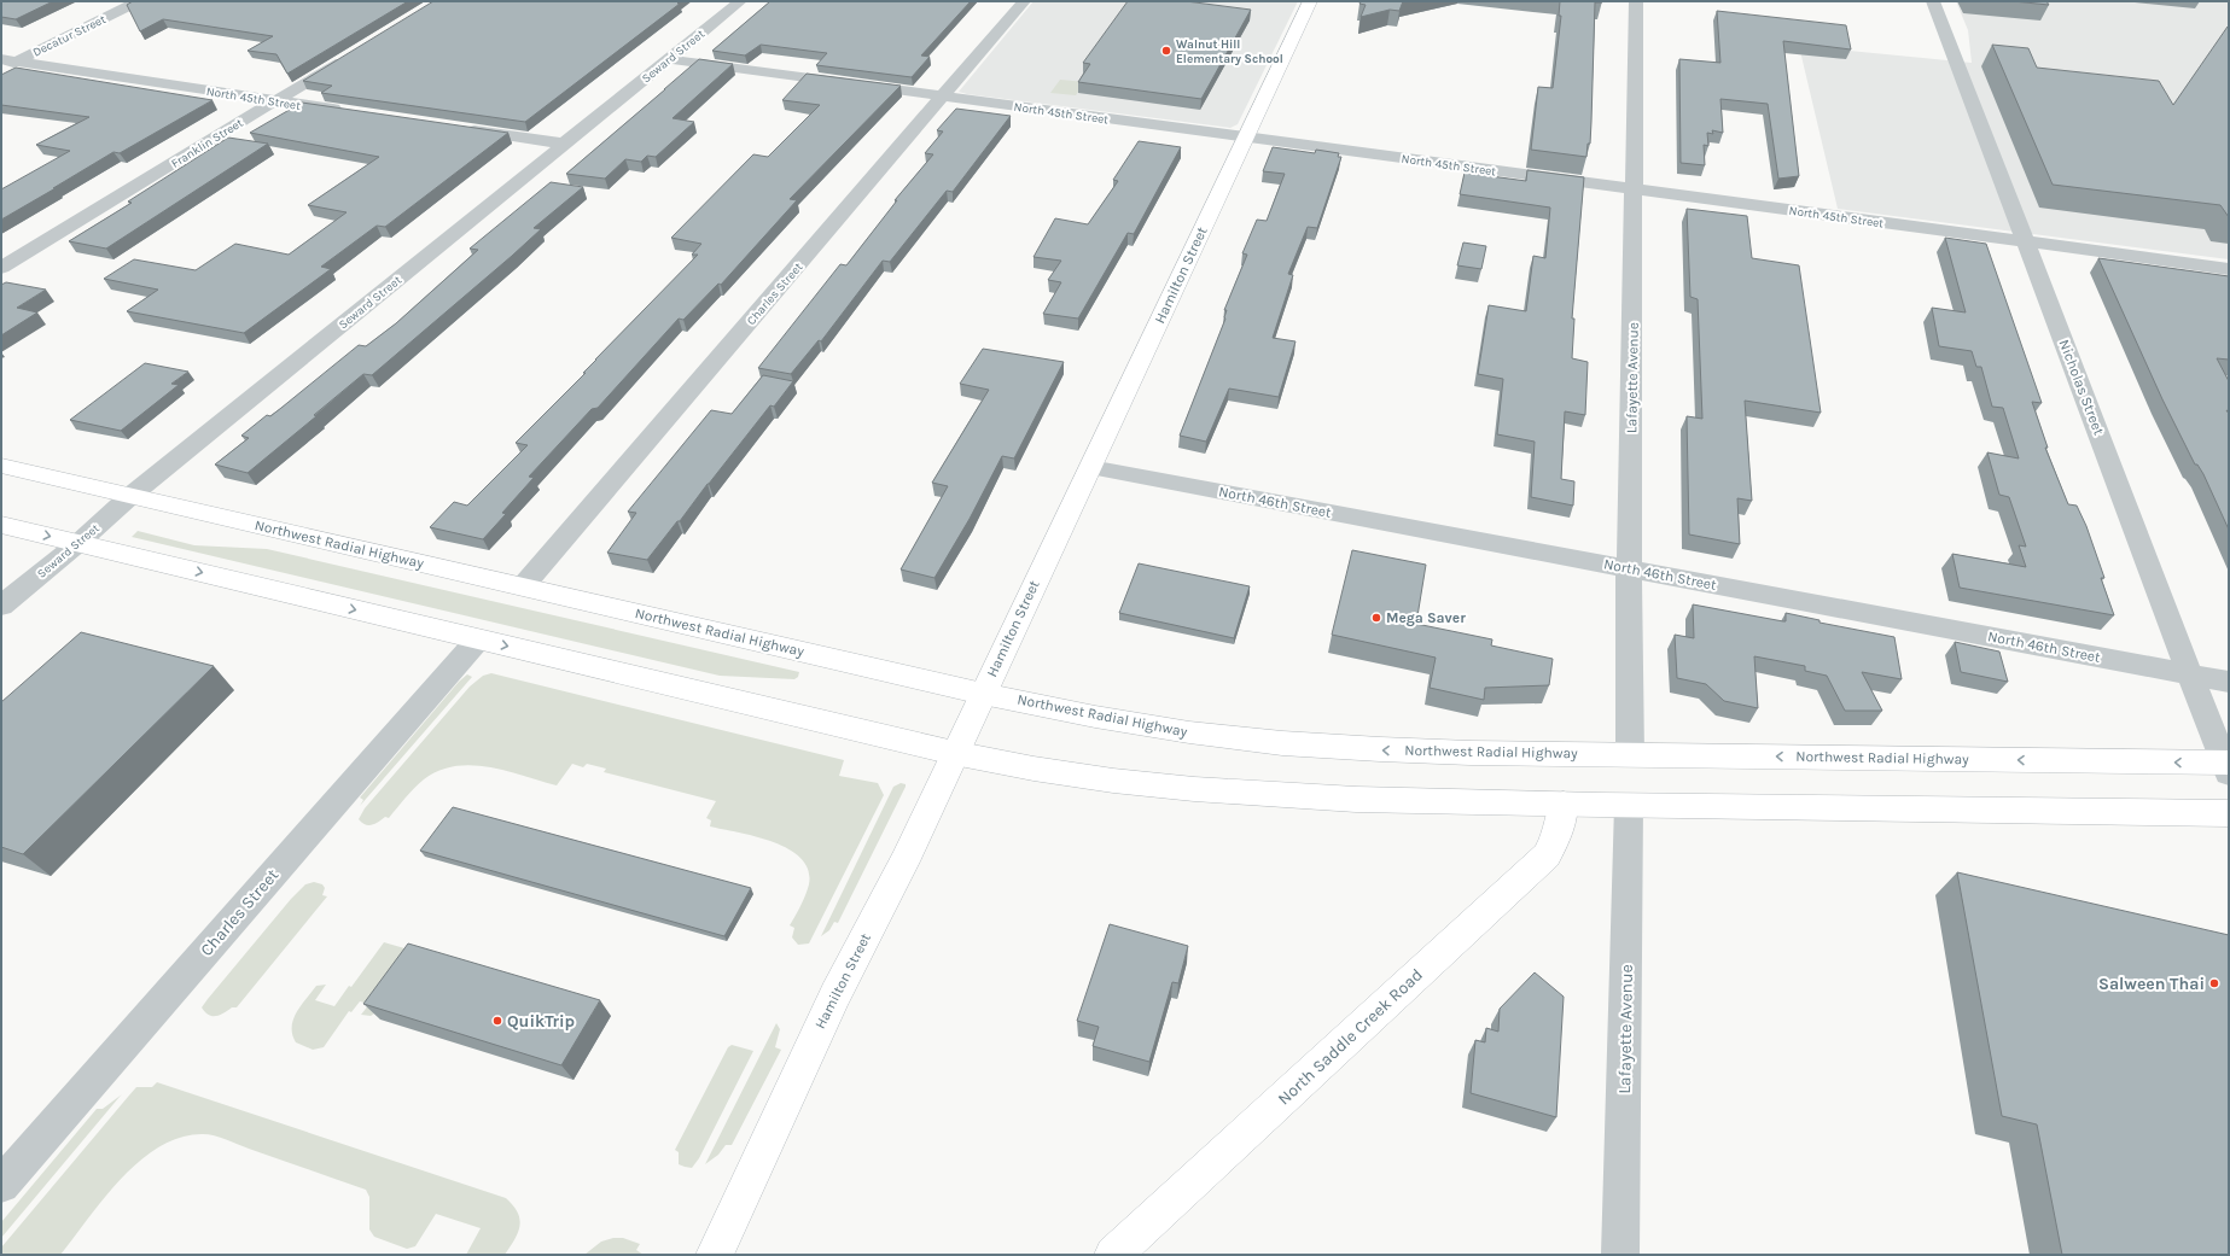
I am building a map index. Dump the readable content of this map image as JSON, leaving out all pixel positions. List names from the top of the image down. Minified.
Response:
{"streets":{"main road":["Hamilton Street","Northwest Radial Highway","North Saddle Creek Road"],"street":["Decatur Street","Seward Street","North 45th Street","Franklin Street","Charles Street","Lafayette Avenue","Nicholas Street","North 46th Street"]},"crossings":[["Decatur Street","North 45th Street"],["Seward Street","North 45th Street"],["Seward Street","Northwest Radial Highway"],["North 45th Street","Franklin Street"],["North 45th Street","Hamilton Street"],["North 45th Street","Charles Street"],["North 45th Street","Lafayette Avenue"],["North 45th Street","Nicholas Street"],["Hamilton Street","North 46th Street"],["Hamilton Street","Northwest Radial Highway"],["Charles Street","Northwest Radial Highway"],["Lafayette Avenue","North 46th Street"],["Lafayette Avenue","Northwest Radial Highway"],["Nicholas Street","North 46th Street"],["Nicholas Street","Northwest Radial Highway"]],"places":["Walnut Hill Elementary School","Mega Saver","Salween Thai","QuikTrip"]}
